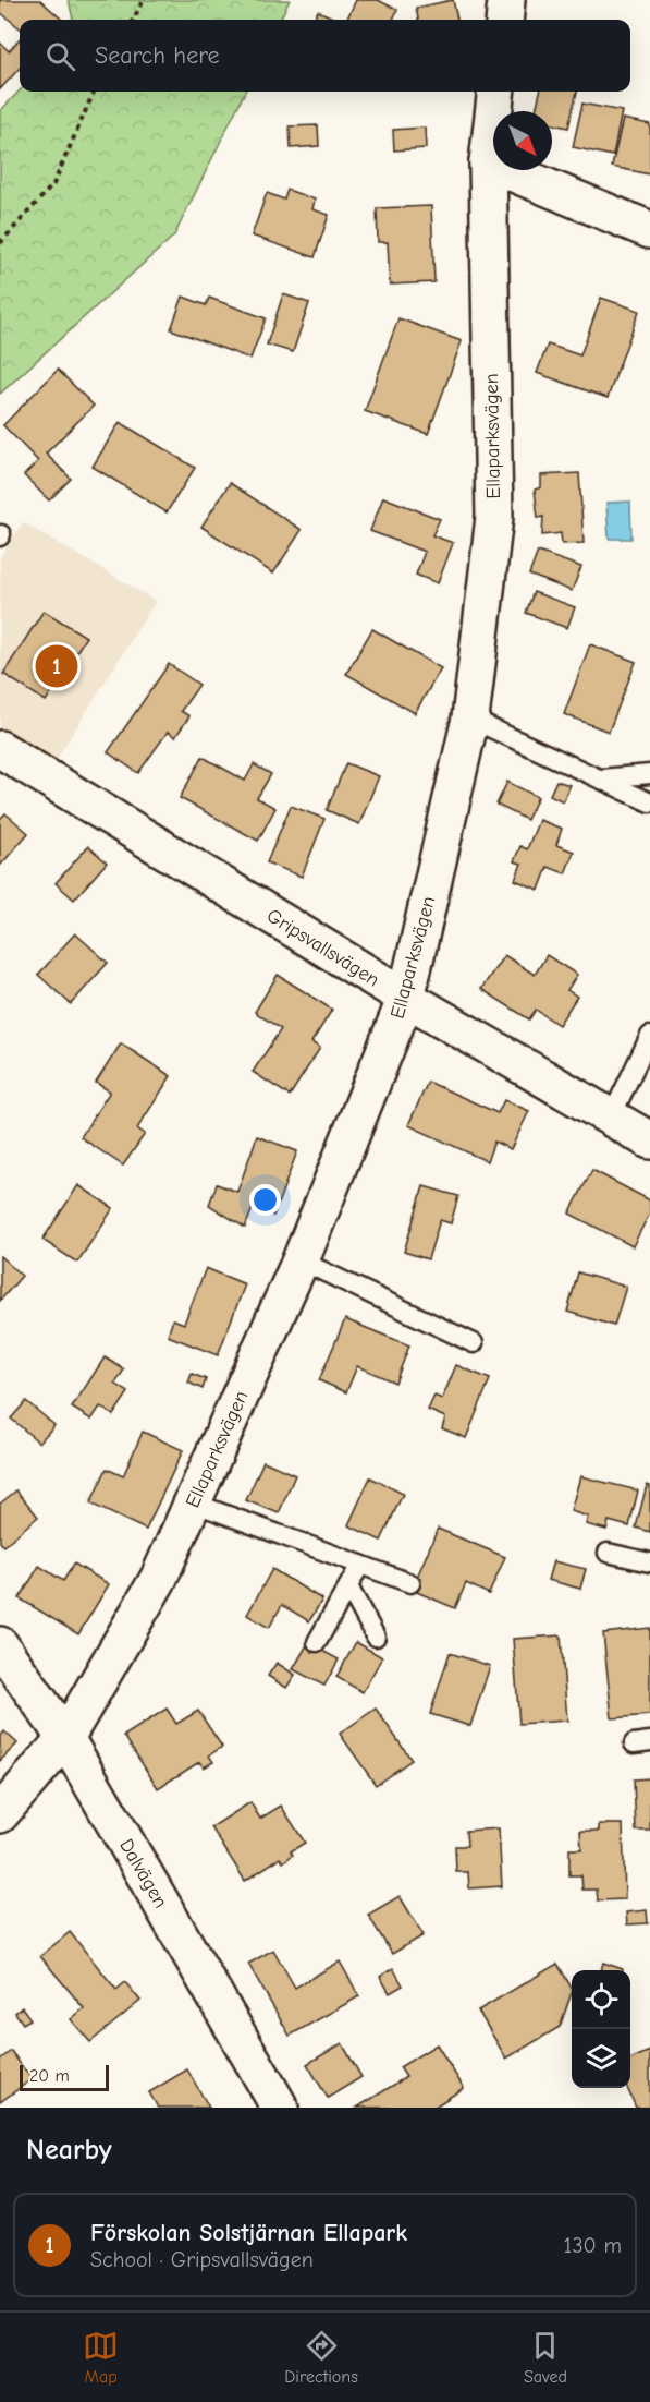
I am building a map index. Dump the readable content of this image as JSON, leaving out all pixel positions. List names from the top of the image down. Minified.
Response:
{"streets":{"street":["Ellaparksvägen","Gripsvallsvägen","Dalvägen"]},"crossings":[["Ellaparksvägen","Gripsvallsvägen"],["Ellaparksvägen","Dalvägen"]],"scale_bar":"20 m","north":"bottom right","page":{"search":"Search here","pins":"1","scale":"20 m","heading":"Nearby","list":[{"mark":"1","name":"Förskolan Solstjärnan Ellapark","note":"School · Gripsvallsvägen","value":"130 m"}],"nav":["Map","Directions","Saved"]}}
